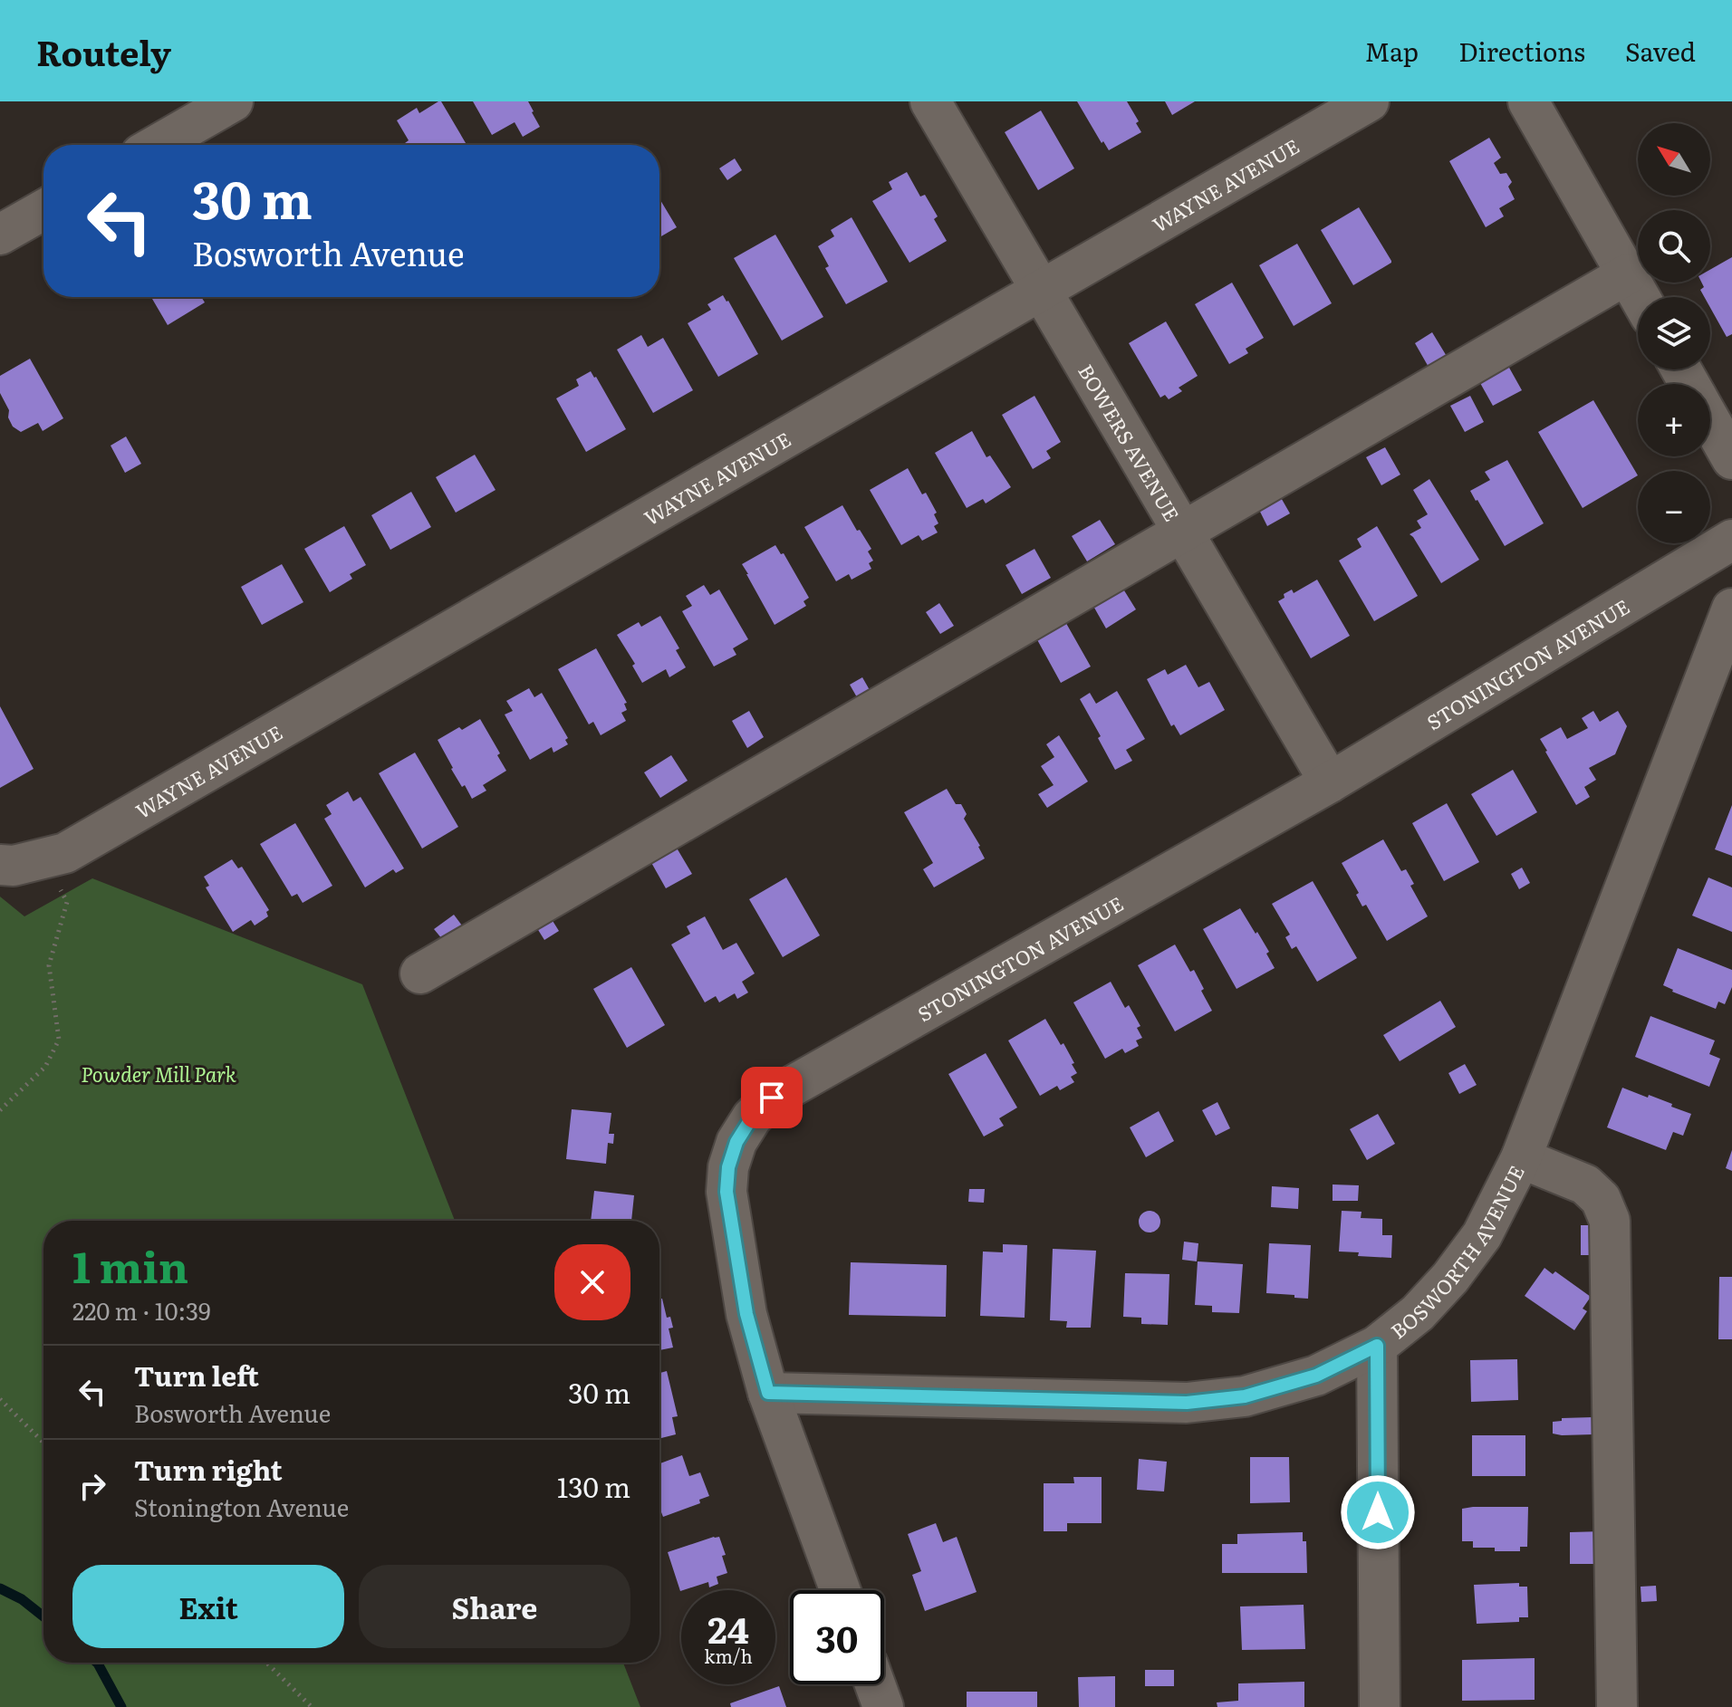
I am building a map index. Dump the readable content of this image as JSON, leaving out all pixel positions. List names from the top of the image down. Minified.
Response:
{"streets":{"street":["WAYNE AVENUE","BOWERS AVENUE","STONINGTON AVENUE","BOSWORTH AVENUE"]},"crossings":[["WAYNE AVENUE","BOWERS AVENUE"],["BOWERS AVENUE","STONINGTON AVENUE"],["STONINGTON AVENUE","BOSWORTH AVENUE"]],"parks":["Powder Mill Park"],"north":"top left","page":{"header":"Routely","nav":["Map","Directions","Saved"],"map_buttons":["+","−"],"turn":["30 m","Bosworth Avenue"],"heading":["1 min","220 m · 10:39"],"list":[{"name":"Turn left","note":"Bosworth Avenue","value":"30 m"},{"name":"Turn right","note":"Stonington Avenue","value":"130 m"}],"buttons":["Exit","Share"],"speed":"24 km/h","limit":"30"}}
